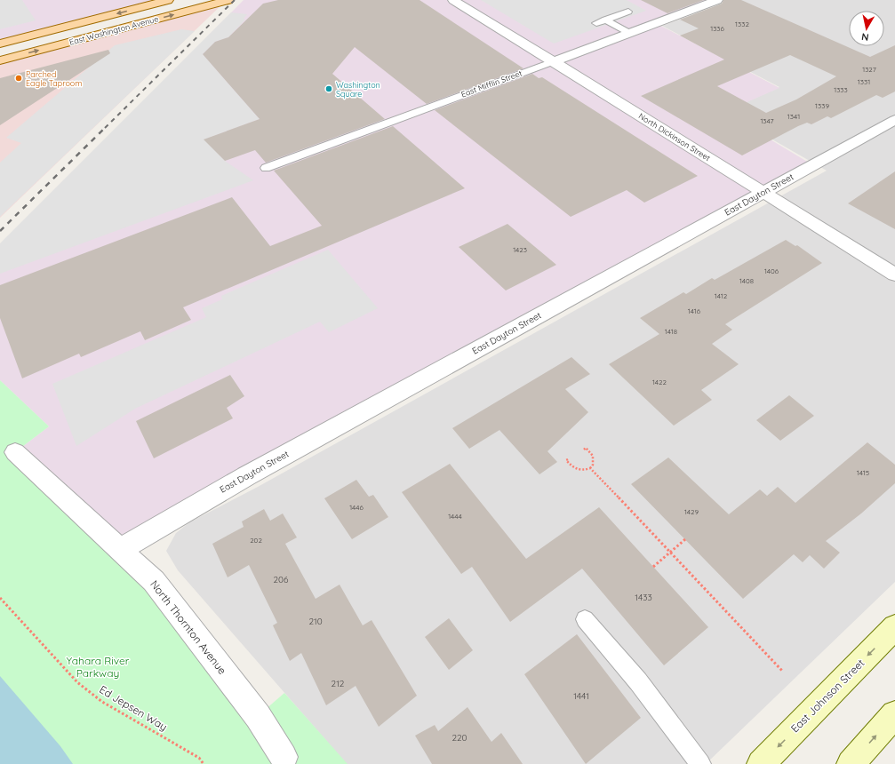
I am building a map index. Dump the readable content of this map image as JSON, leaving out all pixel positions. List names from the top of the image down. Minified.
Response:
{"streets":{"main road":["East Washington Avenue","East Johnson Street"],"street":["East Mifflin Street","North Dickinson Street","East Dayton Street","North Thornton Avenue"],"path":["Ed Jepsen Way"]},"crossings":[["East Mifflin Street","North Dickinson Street"],["North Dickinson Street","East Dayton Street"],["East Dayton Street","North Thornton Avenue"]],"parks":["Yahara River Parkway"],"places":["Parched Eagle Taproom","Washington Square"],"house_numbers":["1332","1336","1327","1331","1333","1339","1341","1347","1423","1406","1408","1412","1416","1418","1422","1415","1446","1429","1444","202","206","1433","210","212","1441","220"],"north":"bottom"}
